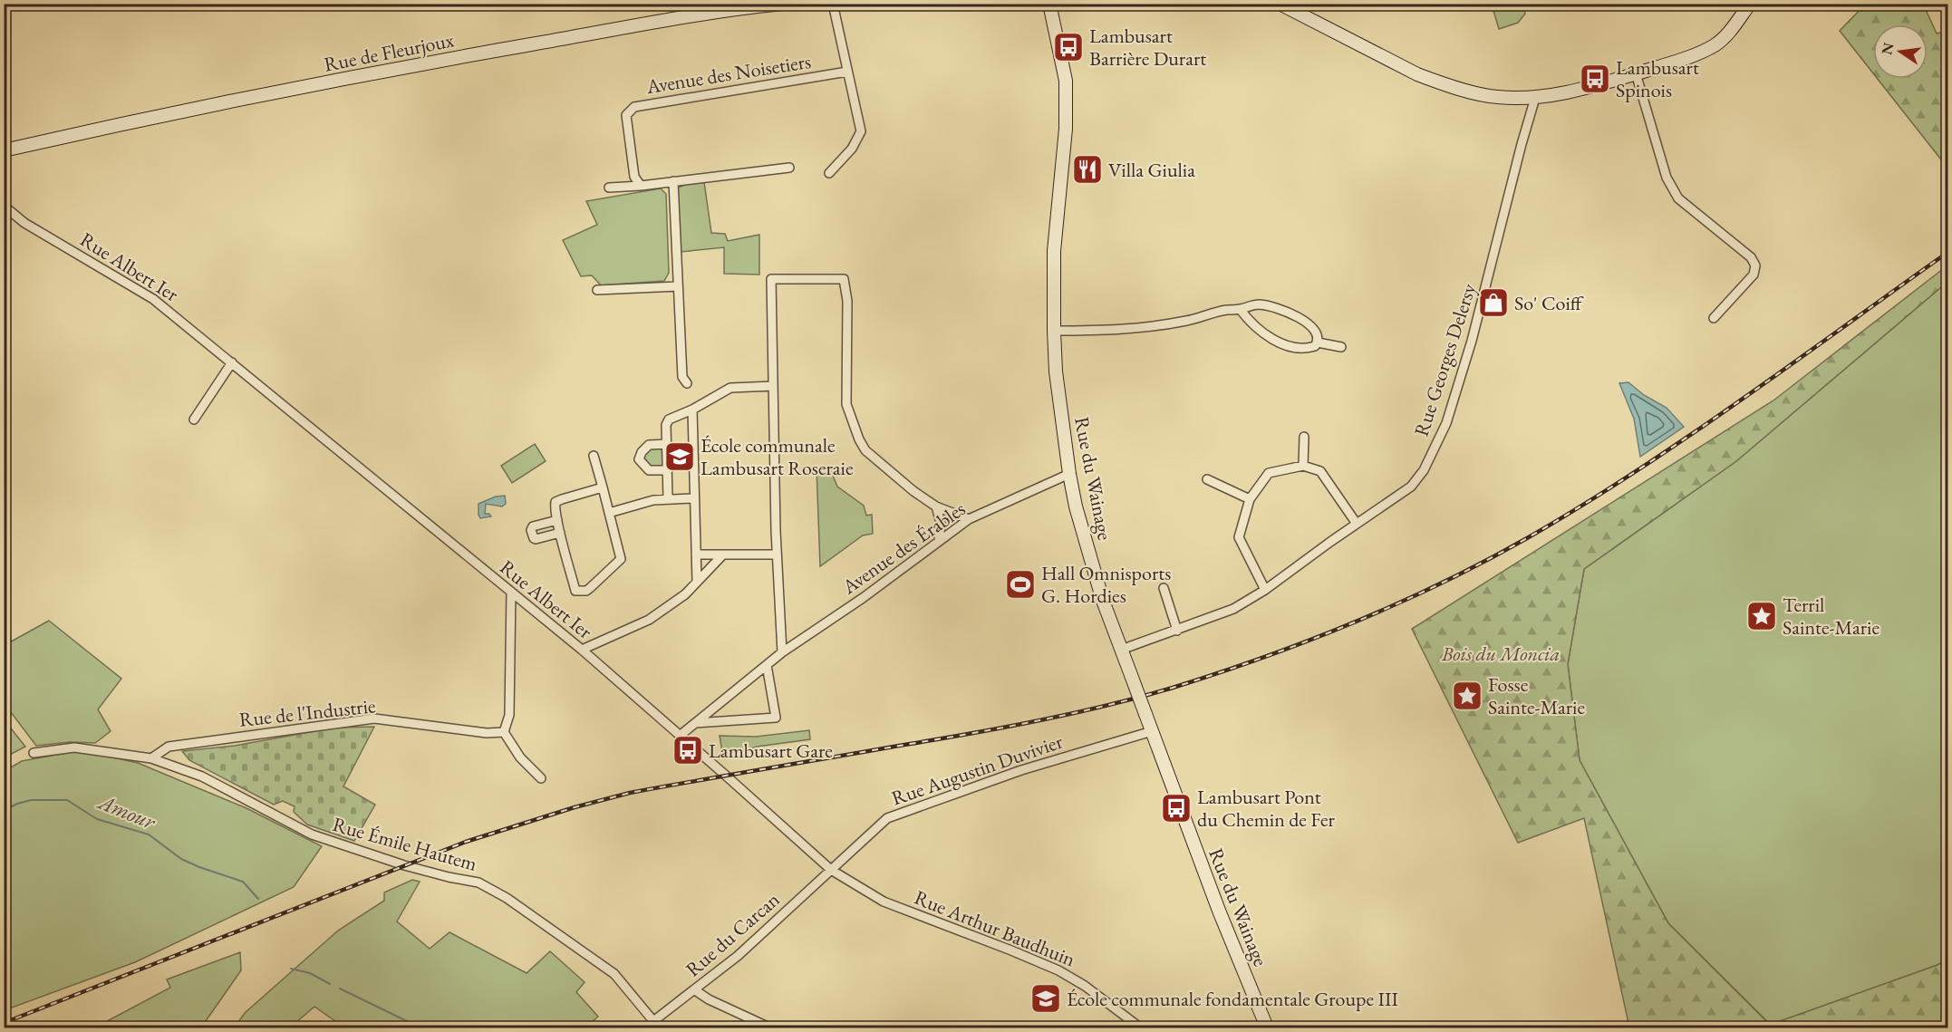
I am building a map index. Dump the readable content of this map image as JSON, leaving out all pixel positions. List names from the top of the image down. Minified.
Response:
{"streets":{"street":["Rue de Fleurjoux","Avenue des Noisetiers","Rue Albert Ier","Rue Georges Delersy","Rue du Wainage","Avenue des Érables","Rue de l'Industrie","Rue Augustin Duvivier","Rue Émile Hautem","Rue Arthur Baudhuin","Rue du Carcan"]},"crossings":[["Rue Albert Ier","Avenue des Érables"],["Rue Albert Ier","Rue Augustin Duvivier"],["Rue Albert Ier","Rue Arthur Baudhuin"],["Rue Albert Ier","Rue du Carcan"],["Rue Georges Delersy","Rue du Wainage"],["Rue du Wainage","Avenue des Érables"],["Rue du Wainage","Rue Augustin Duvivier"],["Rue de l'Industrie","Rue Émile Hautem"],["Rue Augustin Duvivier","Rue Arthur Baudhuin"],["Rue Augustin Duvivier","Rue du Carcan"],["Rue Émile Hautem","Rue du Carcan"],["Rue Arthur Baudhuin","Rue du Carcan"]],"water":["Amour"],"parks":["Bois du Moncia"],"places":{"bus stop":["Lambusart Barrière Durart","Lambusart Spinois","Lambusart Gare","Lambusart Pont du Chemin de Fer"],"restaurant":["Villa Giulia"],"shop":["So' Coiff"],"school or university":["École communale Lambusart Roseraie","École communale fondamentale Groupe III"],"sports":["Hall Omnisports G. Hordies"],"place":["Terril Sainte-Marie","Fosse Sainte-Marie"]},"north":"left"}
